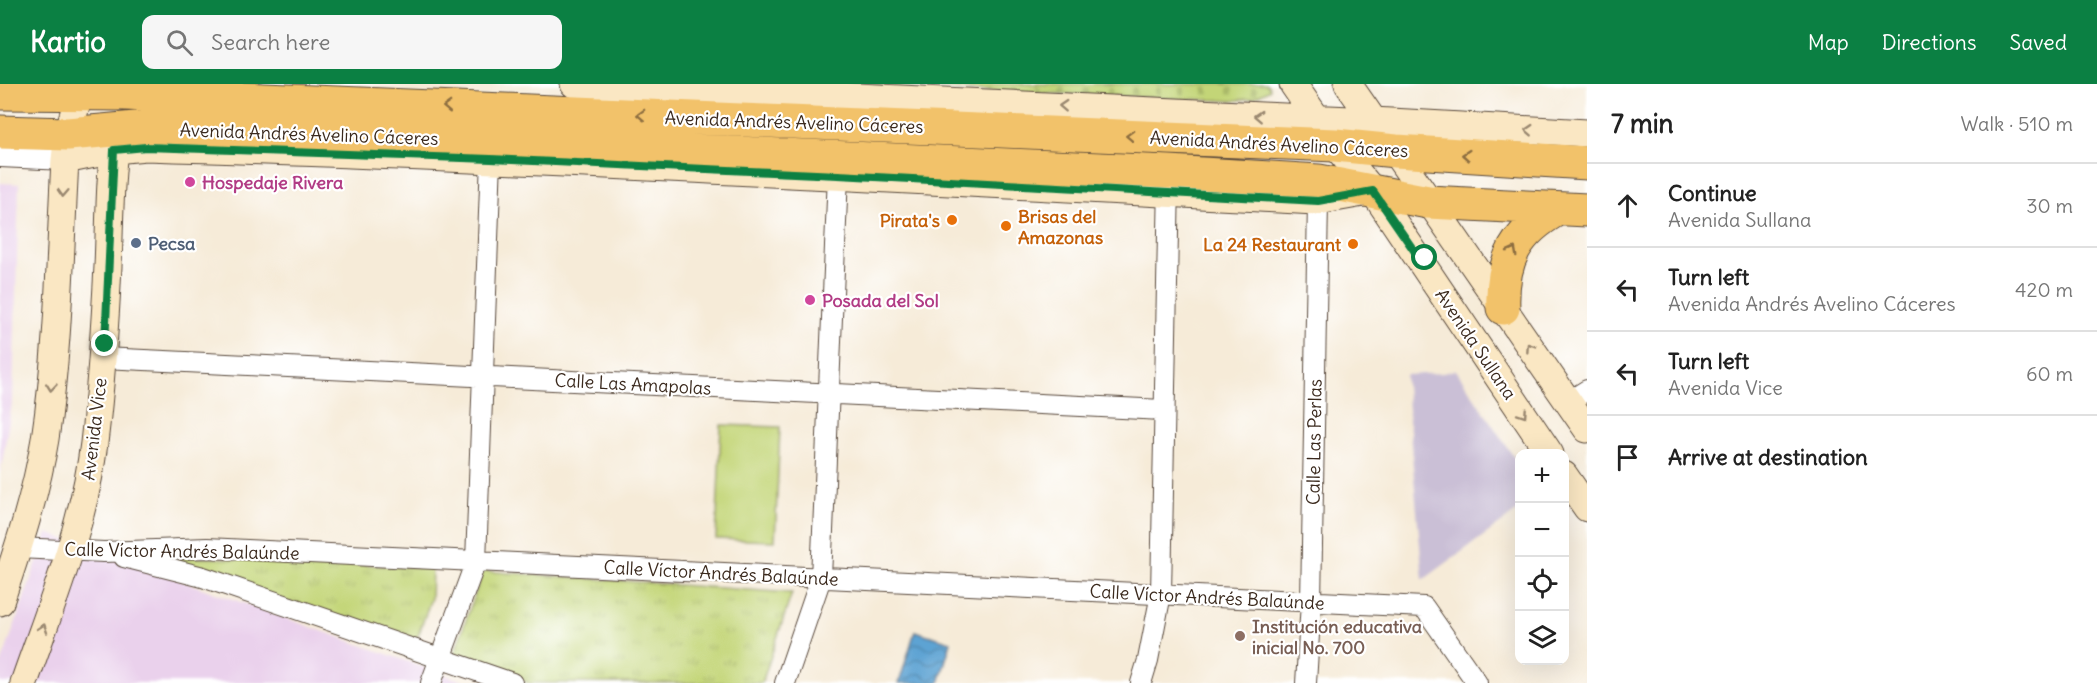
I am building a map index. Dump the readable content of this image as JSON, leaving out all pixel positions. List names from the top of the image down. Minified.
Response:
{"streets":{"highway":["Avenida Andrés Avelino Cáceres"],"street":["Avenida Sullana","Calle Las Amapolas","Avenida Vice","Calle Las Perlas","Calle Víctor Andrés Balaúnde"]},"crossings":[["Avenida Andrés Avelino Cáceres","Avenida Sullana"],["Avenida Andrés Avelino Cáceres","Avenida Vice"],["Avenida Andrés Avelino Cáceres","Calle Las Perlas"],["Calle Las Amapolas","Avenida Vice"],["Avenida Vice","Calle Víctor Andrés Balaúnde"],["Calle Las Perlas","Calle Víctor Andrés Balaúnde"]],"places":["Hospedaje Rivera","Pirata's","Brisas del Amazonas","Pecsa","La 24 Restaurant","Posada del Sol","Institución educativa inicial No. 700"],"page":{"header":"Kartio","search":"Search here","nav":["Map","Directions","Saved"],"heading":["7 min","Walk · 510 m"],"list":[["Continue","Avenida Sullana","30 m"],["Turn left","Avenida Andrés Avelino Cáceres","420 m"],["Turn left","Avenida Vice","60 m"],"Arrive at destination"],"map_buttons":["+","−"]}}
